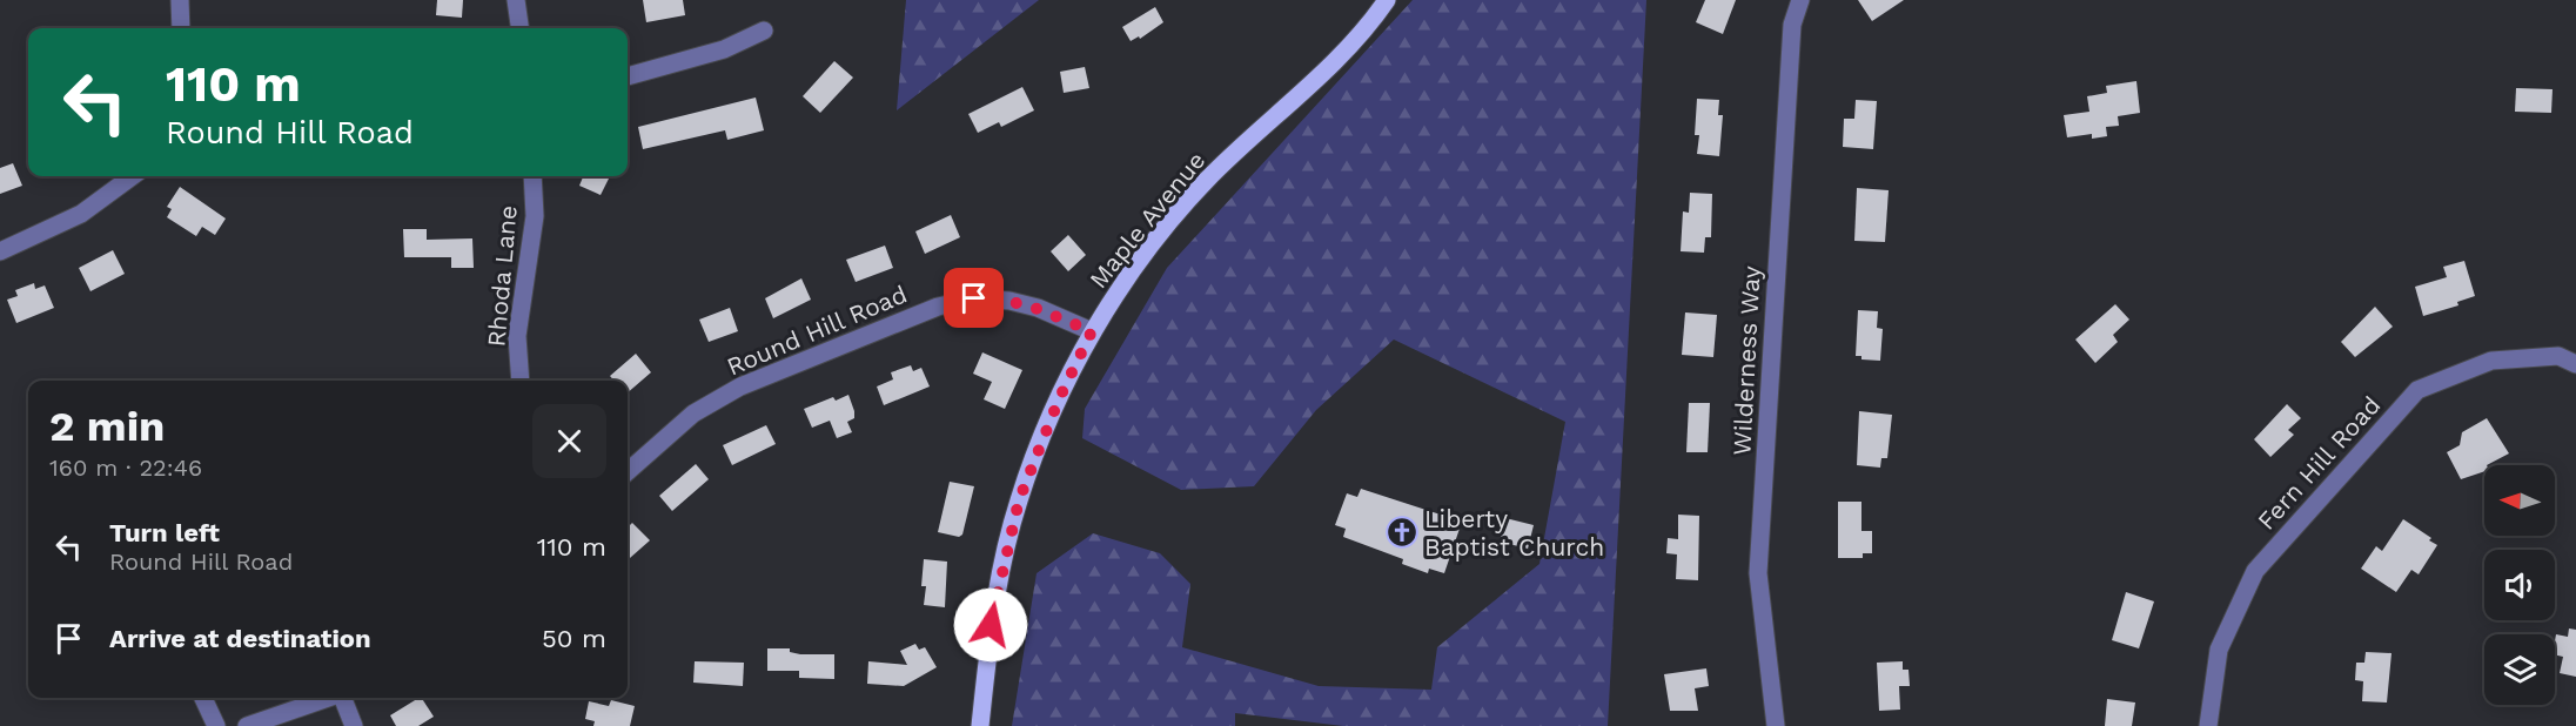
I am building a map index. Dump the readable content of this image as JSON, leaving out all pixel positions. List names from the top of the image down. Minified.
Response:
{"streets":{"main road":["Maple Avenue"],"street":["Rhoda Lane","Round Hill Road","Wilderness Way","Fern Hill Road"]},"crossings":[["Maple Avenue","Round Hill Road"]],"places":{"church":["Liberty Baptist Church"]},"north":"left","page":{"turn":["110 m","Round Hill Road"],"heading":["2 min","160 m · 22:46"],"list":[{"name":"Turn left","note":"Round Hill Road","value":"110 m"},{"name":"Arrive at destination","value":"50 m"}]}}
